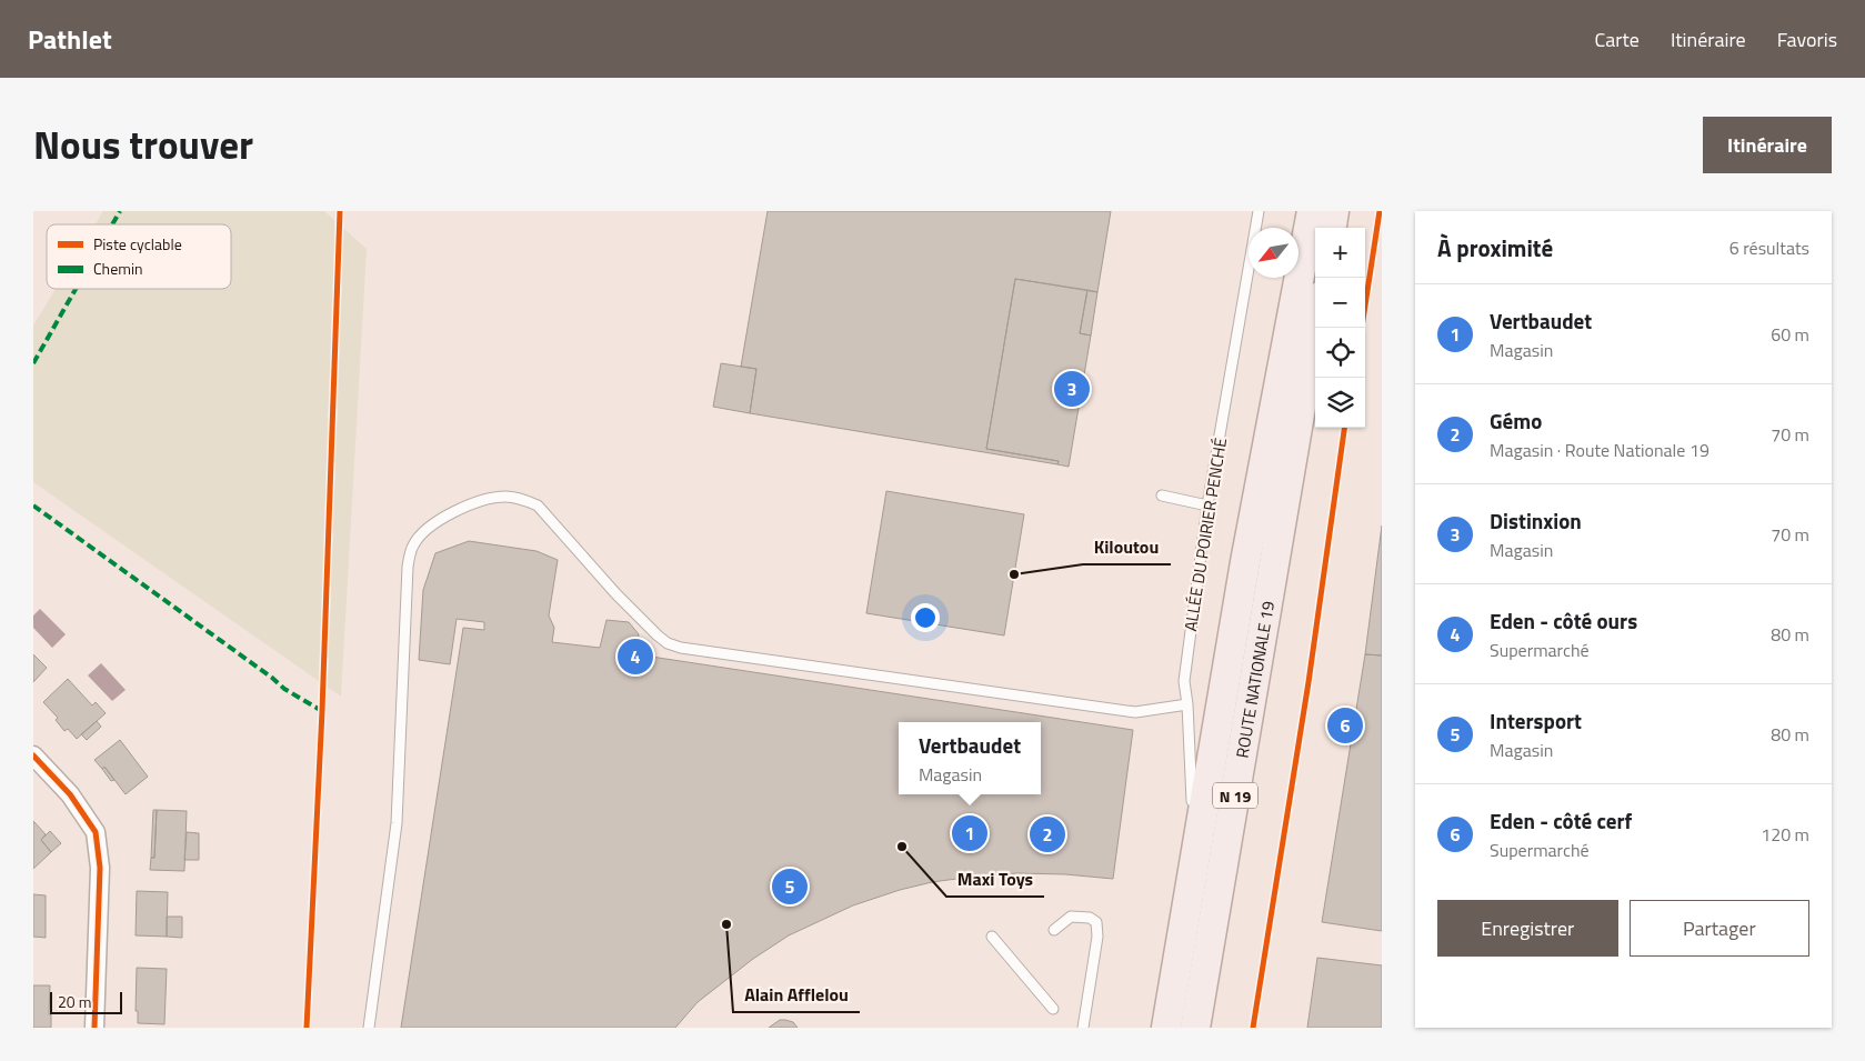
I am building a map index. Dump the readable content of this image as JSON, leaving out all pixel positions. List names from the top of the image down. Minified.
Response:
{"streets":{"main road":["ROUTE NATIONALE 19","N 19"],"lane":["ALLÉE DU POIRIER PENCHÉ"]},"crossings":[["ALLÉE DU POIRIER PENCHÉ","N 19"]],"places":["Kiloutou","Maxi Toys","Alain Afflelou"],"legend":["Piste cyclable","Chemin"],"scale_bar":"20 m","north":"bottom left","page":{"header":"Pathlet","nav":["Carte","Itinéraire","Favoris"],"title":"Nous trouver","buttons":["Itinéraire",["Enregistrer","Partager"]],"heading":["À proximité","6 résultats"],"map_buttons":["+","−"],"list":[{"mark":"1","name":"Vertbaudet","note":"Magasin","value":"60 m"},{"mark":"2","name":"Gémo","note":"Magasin · Route Nationale 19","value":"70 m"},{"mark":"3","name":"Distinxion","note":"Magasin","value":"70 m"},{"mark":"4","name":"Eden - côté ours","note":"Supermarché","value":"80 m"},{"mark":"5","name":"Intersport","note":"Magasin","value":"80 m"},{"mark":"6","name":"Eden - côté cerf","note":"Supermarché","value":"120 m"}],"pins":["3","4","6","1","2","5"],"popup":["Vertbaudet","Magasin"],"scale":"20 m"}}
